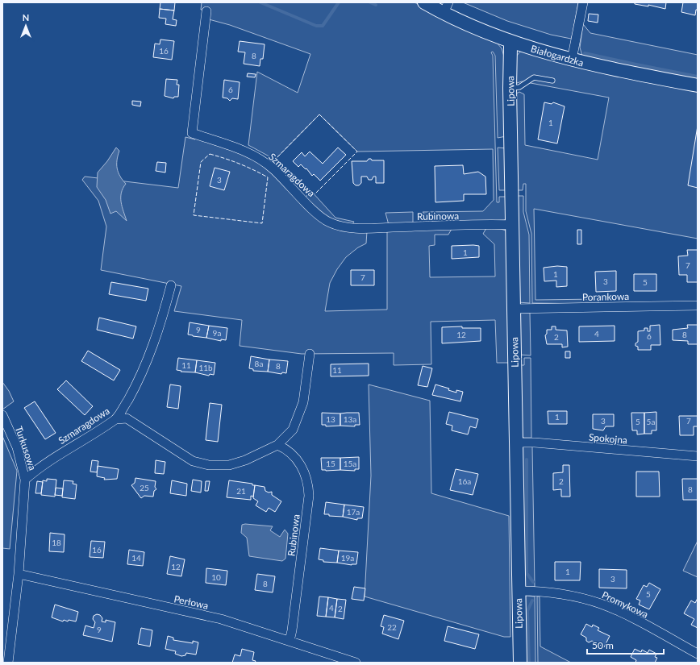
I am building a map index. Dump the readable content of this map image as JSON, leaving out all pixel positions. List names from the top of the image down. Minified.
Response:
{"streets":{"street":["Białogardzka","Lipowa","Szmaragdowa","Rubinowa","Porankowa","Spokojna","Turkusowa","Perłowa","Promykowa"]},"crossings":[["Białogardzka","Lipowa"],["Lipowa","Rubinowa"],["Lipowa","Porankowa"],["Lipowa","Spokojna"],["Lipowa","Promykowa"],["Szmaragdowa","Rubinowa"],["Szmaragdowa","Turkusowa"],["Rubinowa","Perłowa"],["Turkusowa","Perłowa"]],"house_numbers":["16","8","6","1","3","1","7","1","7","3","5","9","9a","4","12","8","6","2","8a","11","8","11b","11","1","13","13a","3","7","5","5a","15","15a","16a","2","25","8","21","17a","18","16","14","19a","12","1","10","3","8","5","4","2","22","9"],"scale_bar":"50 m","north":"top"}
